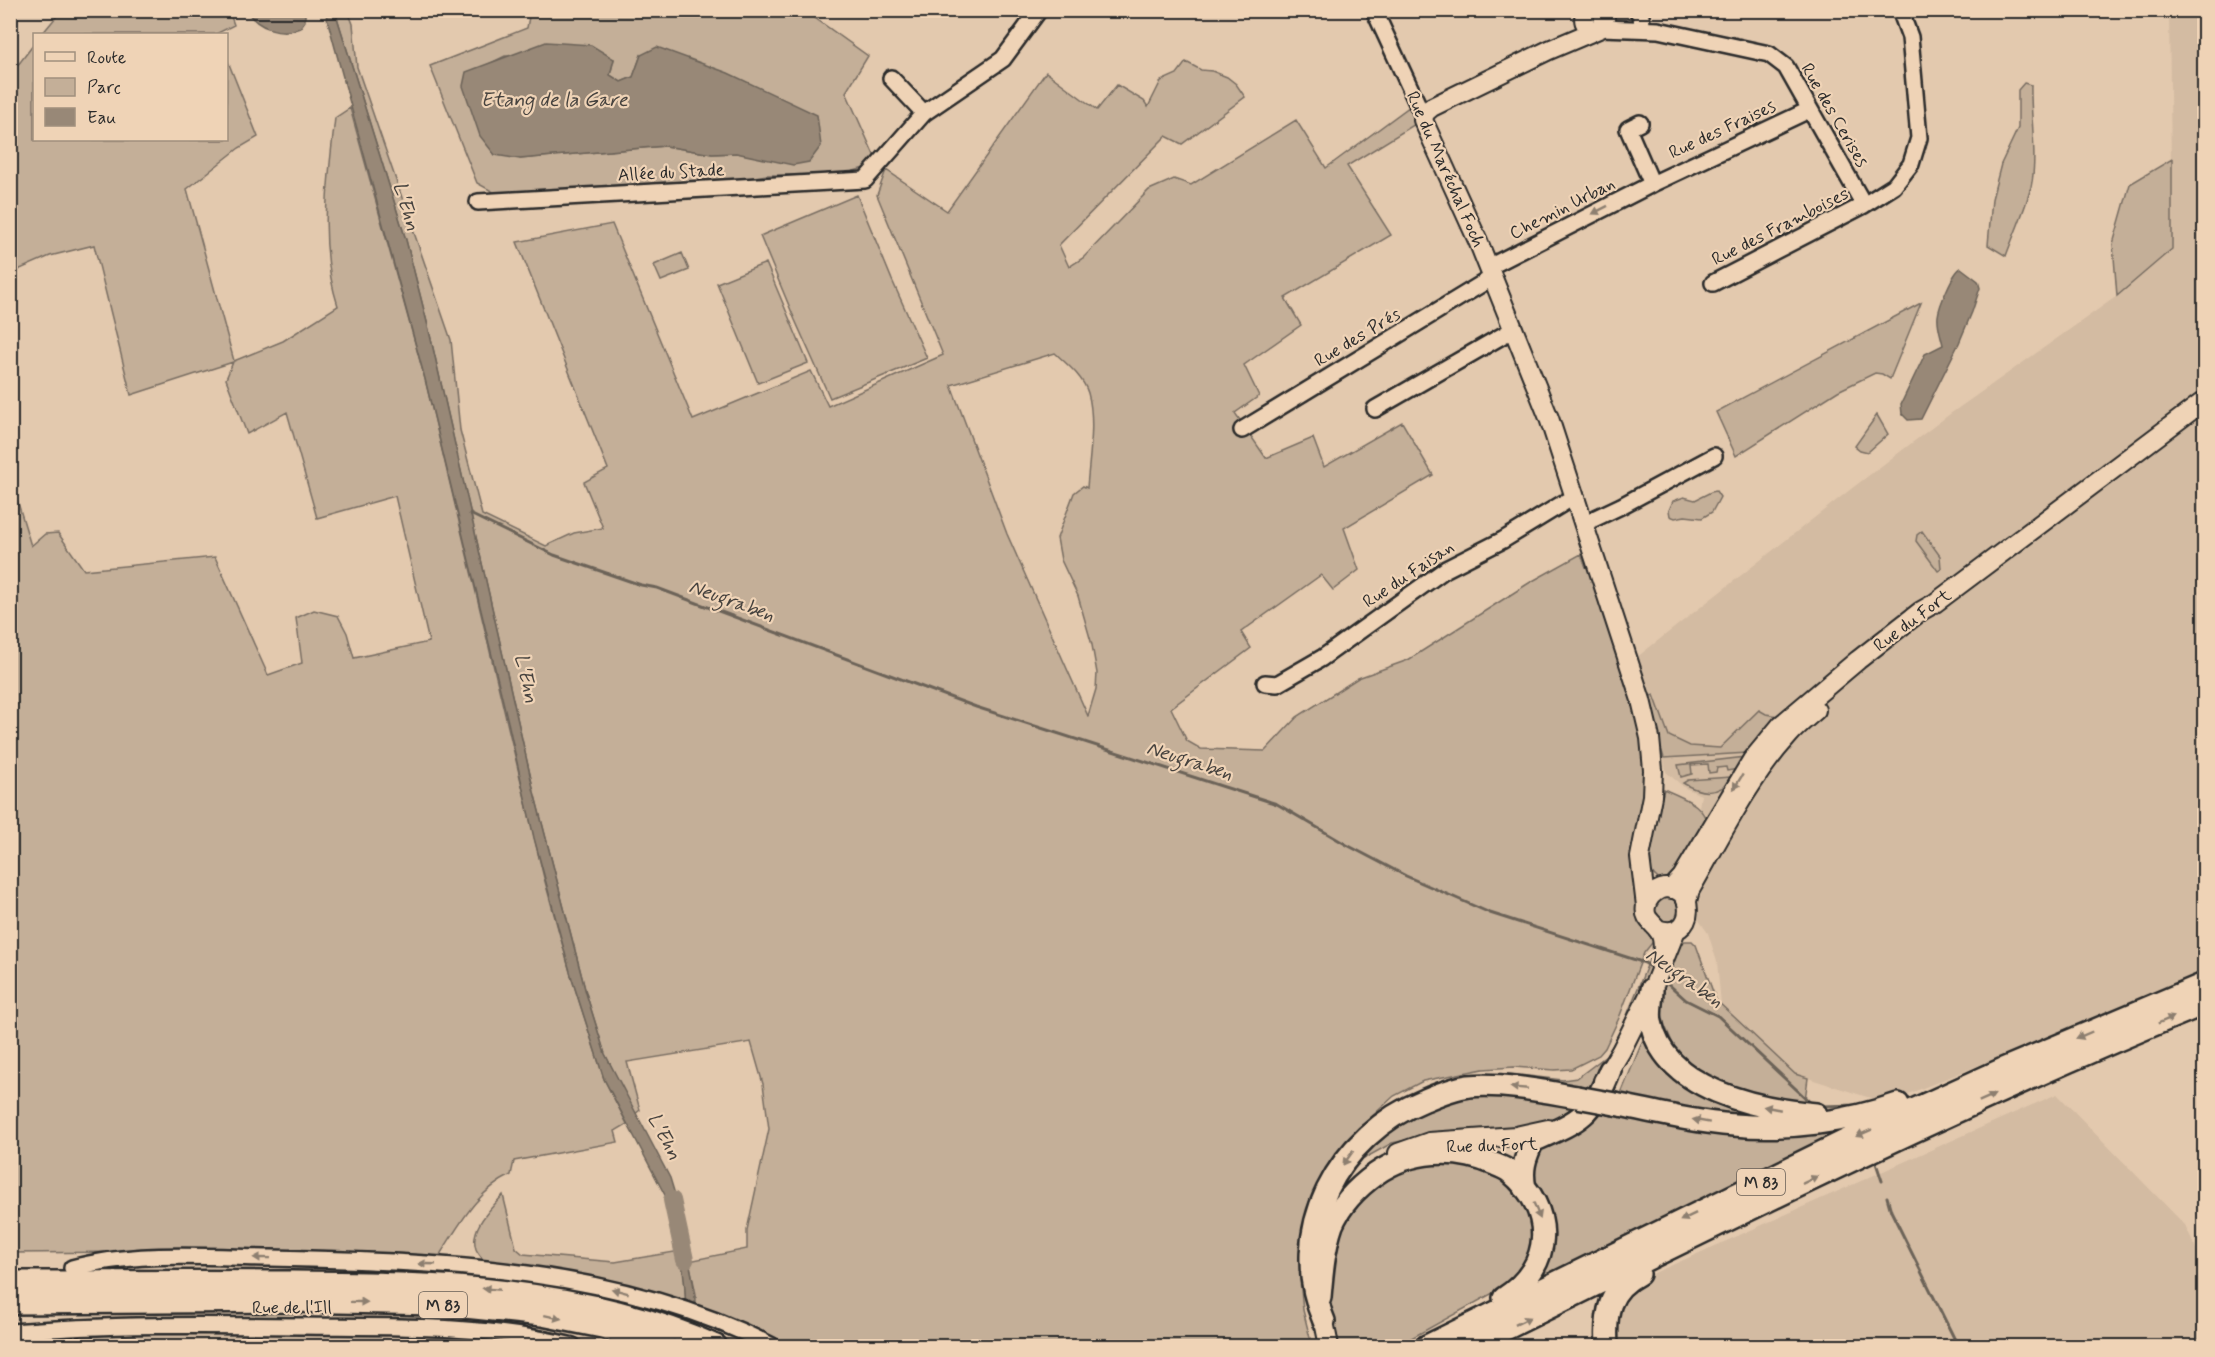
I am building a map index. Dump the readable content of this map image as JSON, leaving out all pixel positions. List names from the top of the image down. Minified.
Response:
{"streets":{"highway":["M 83"],"main road":["Rue du Maréchal Foch","Rue du Fort"],"street":["Rue des Cerises","Rue des Fraises","Allée du Stade","Chemin Urban","Rue des Framboises","Rue des Prés","Rue du Faisan","Rue de l'Ill"]},"crossings":[["Rue des Cerises","Rue des Fraises"],["Rue des Cerises","Rue des Framboises"],["Rue des Fraises","Chemin Urban"],["Rue du Maréchal Foch","Chemin Urban"],["Rue du Maréchal Foch","Rue des Prés"],["Rue du Maréchal Foch","Rue du Faisan"],["Rue du Maréchal Foch","Rue du Fort"],["Chemin Urban","Rue des Prés"]],"one_way":["Chemin Urban"],"water":["Etang de la Gare","L'Ehn","Neugraben"],"legend":["Route","Parc","Eau"]}
